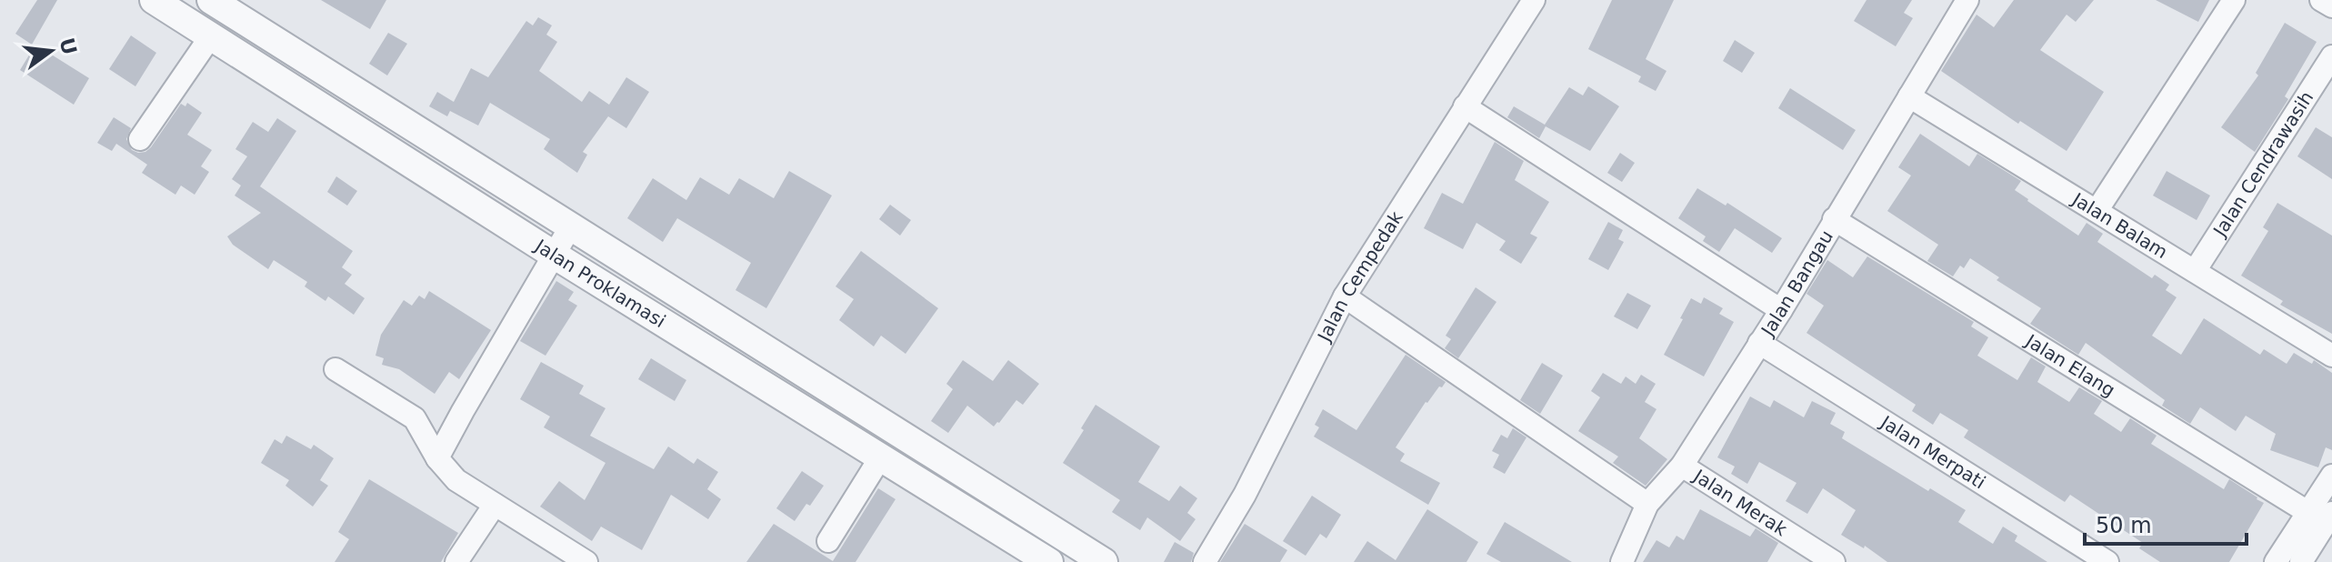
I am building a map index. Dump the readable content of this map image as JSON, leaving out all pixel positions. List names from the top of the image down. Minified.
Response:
{"streets":{"street":["Jalan Cendrawasih","Jalan Balam","Jalan Cempedak","Jalan Bangau","Jalan Proklamasi","Jalan Elang","Jalan Merpati","Jalan Merak"]},"crossings":[["Jalan Cendrawasih","Jalan Balam"],["Jalan Balam","Jalan Bangau"],["Jalan Bangau","Jalan Elang"],["Jalan Bangau","Jalan Merpati"],["Jalan Bangau","Jalan Merak"]],"scale_bar":"50 m","north":"right"}
